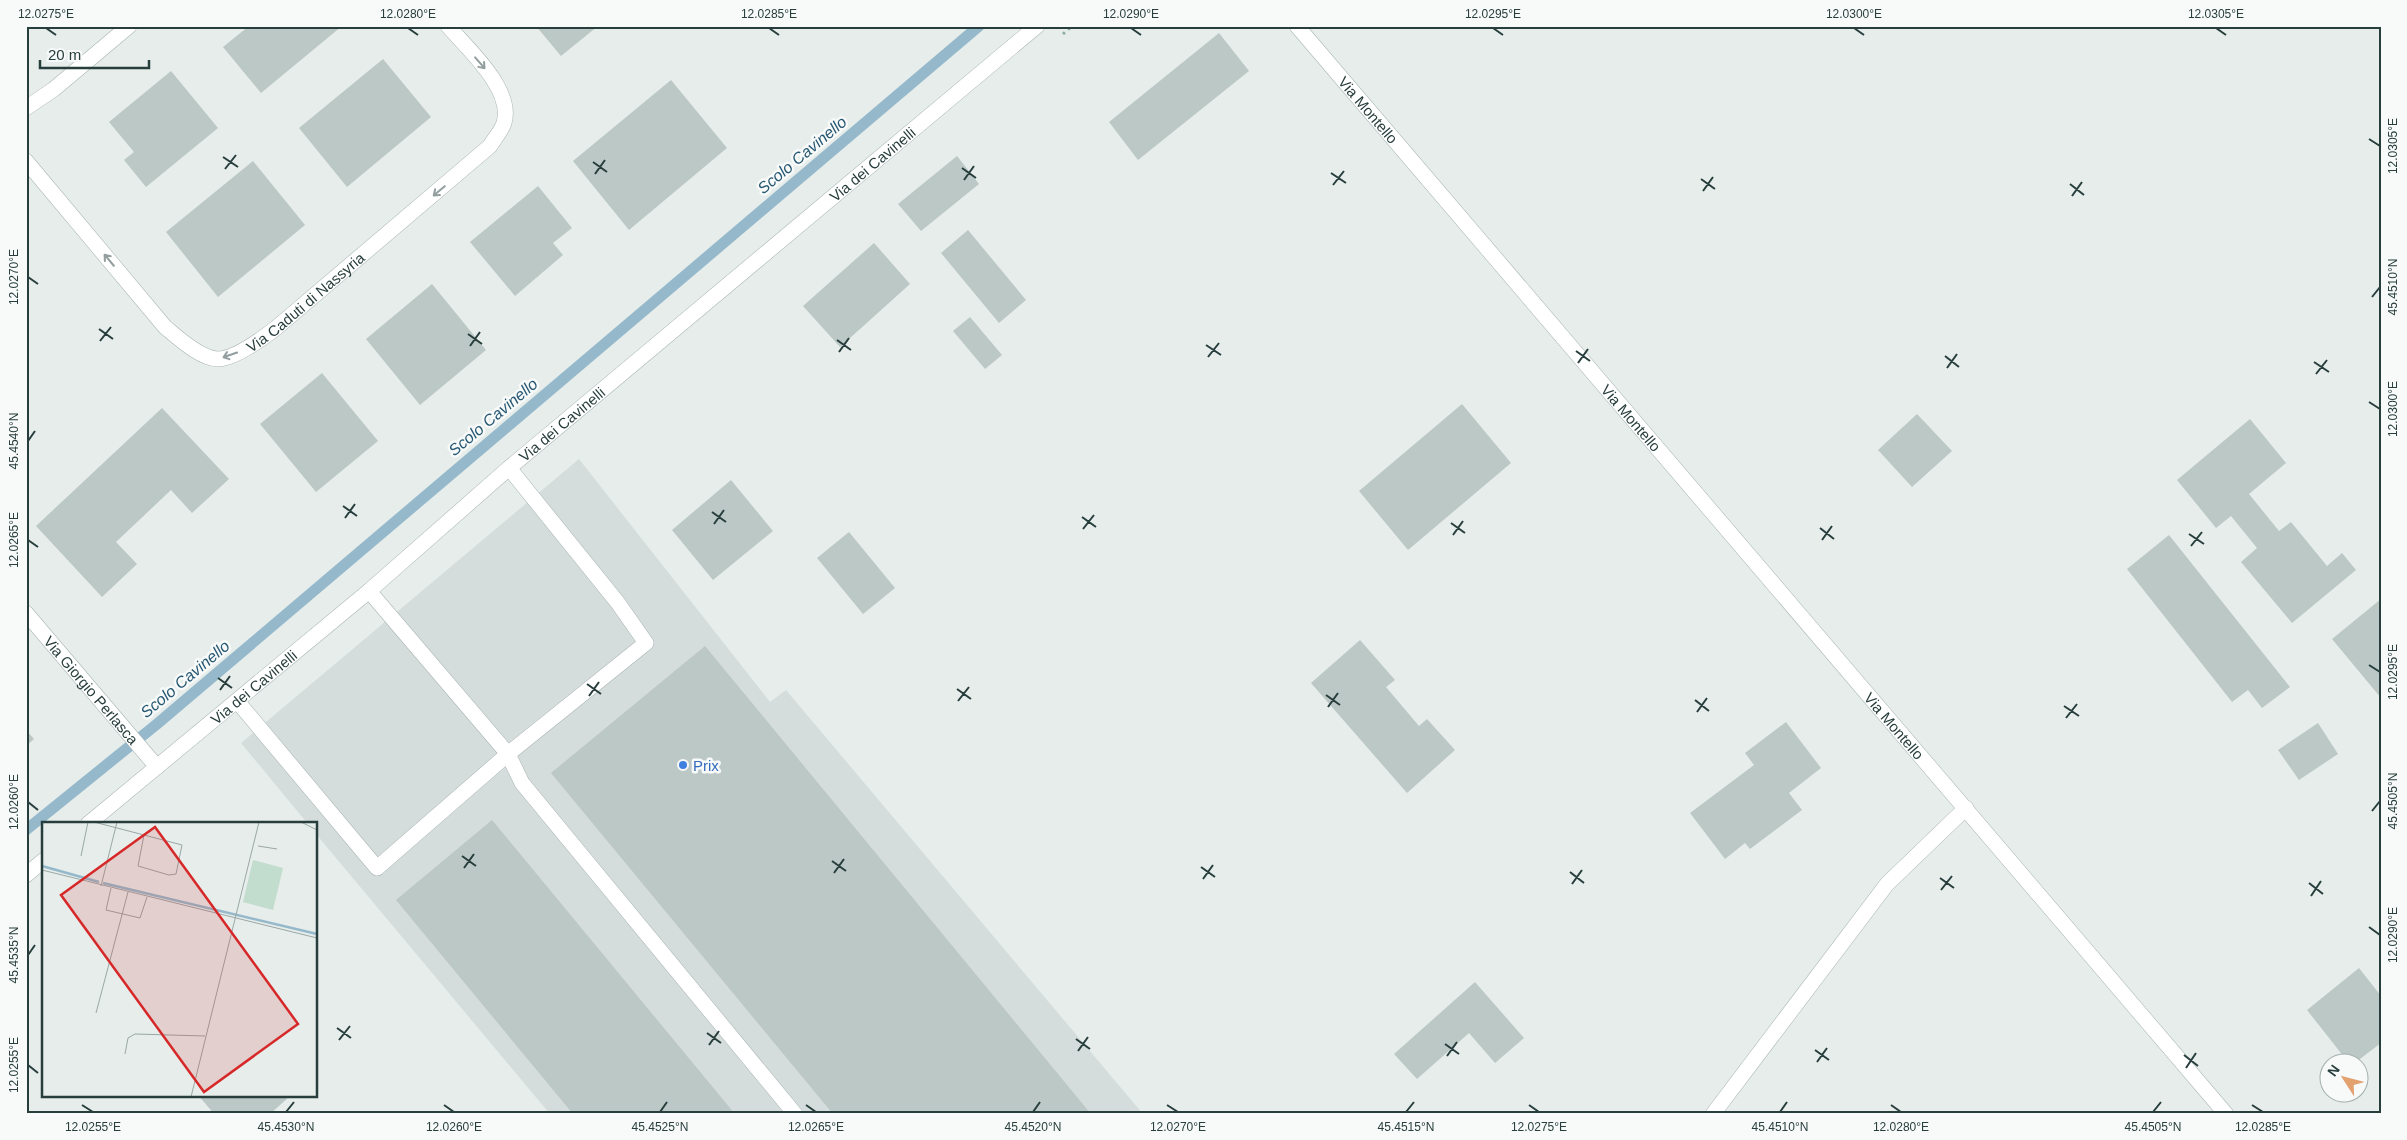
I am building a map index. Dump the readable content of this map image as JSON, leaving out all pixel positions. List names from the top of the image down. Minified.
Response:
{"streets":{"street":["Via Montello","Via dei Cavinelli","Via Caduti di Nassyria","Via Giorgio Perlasca"]},"crossings":[["Via dei Cavinelli","Via Giorgio Perlasca"]],"water":["Scolo Cavinello"],"places":["Prix"],"scale_bar":"20 m","north":"top left","coordinates":["12.0275°E","12.0280°E","12.0285°E","12.0290°E","12.0295°E","12.0300°E","12.0305°E","12.0270°E","45.4510°N","45.4540°N","12.0265°E","45.4505°N","12.0260°E","45.4535°N","12.0255°E","45.4530°N","45.4525°N","45.4520°N","45.4515°N"]}
